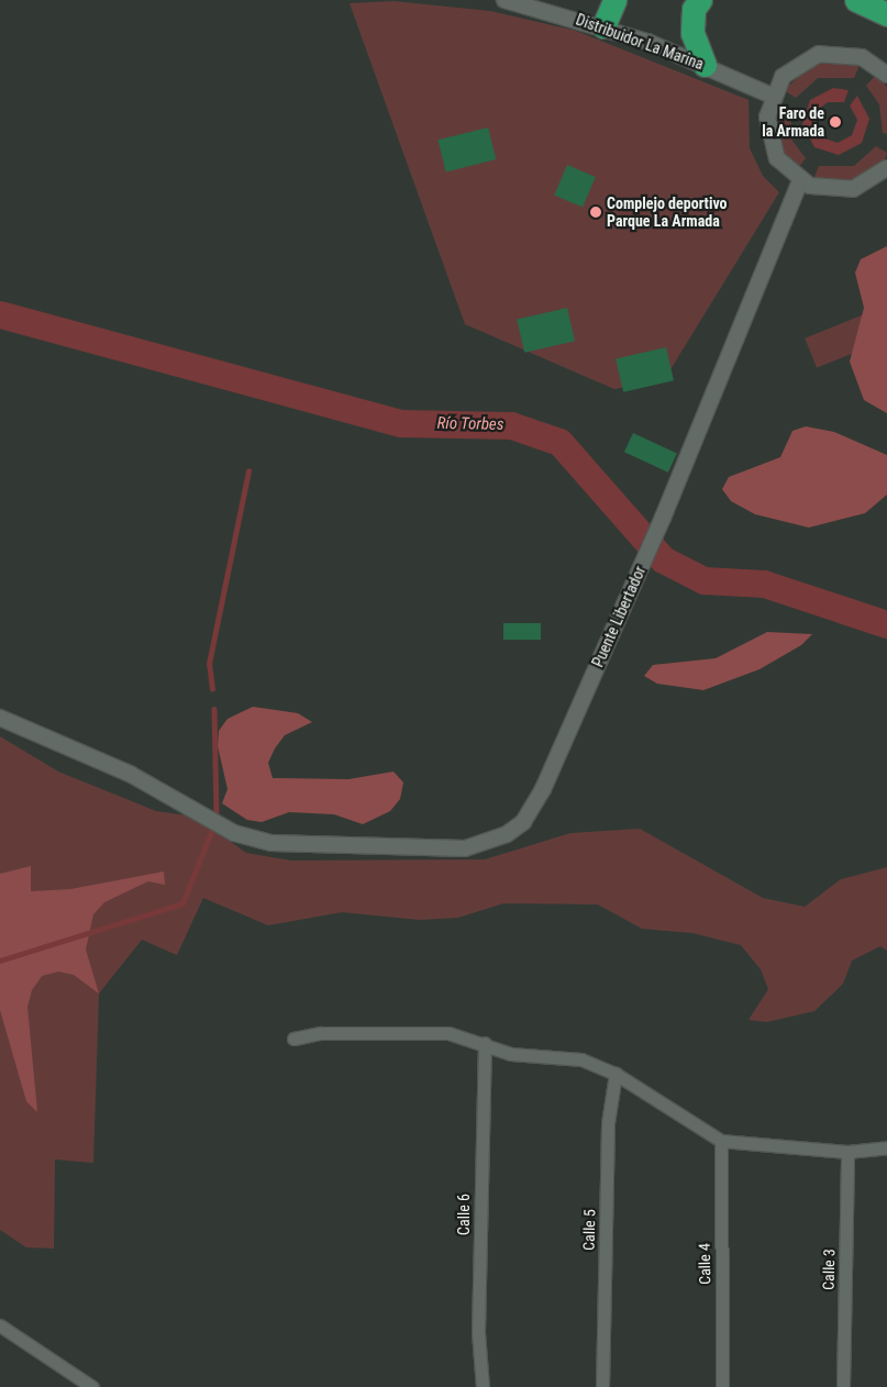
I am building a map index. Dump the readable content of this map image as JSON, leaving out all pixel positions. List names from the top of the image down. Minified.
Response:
{"streets":{"street":["Distribuidor La Marina","Puente Libertador","Calle 6","Calle 5","Calle 4","Calle 3"]},"water":["Río Torbes"],"places":["Faro de la Armada","Complejo deportivo Parque La Armada"]}
